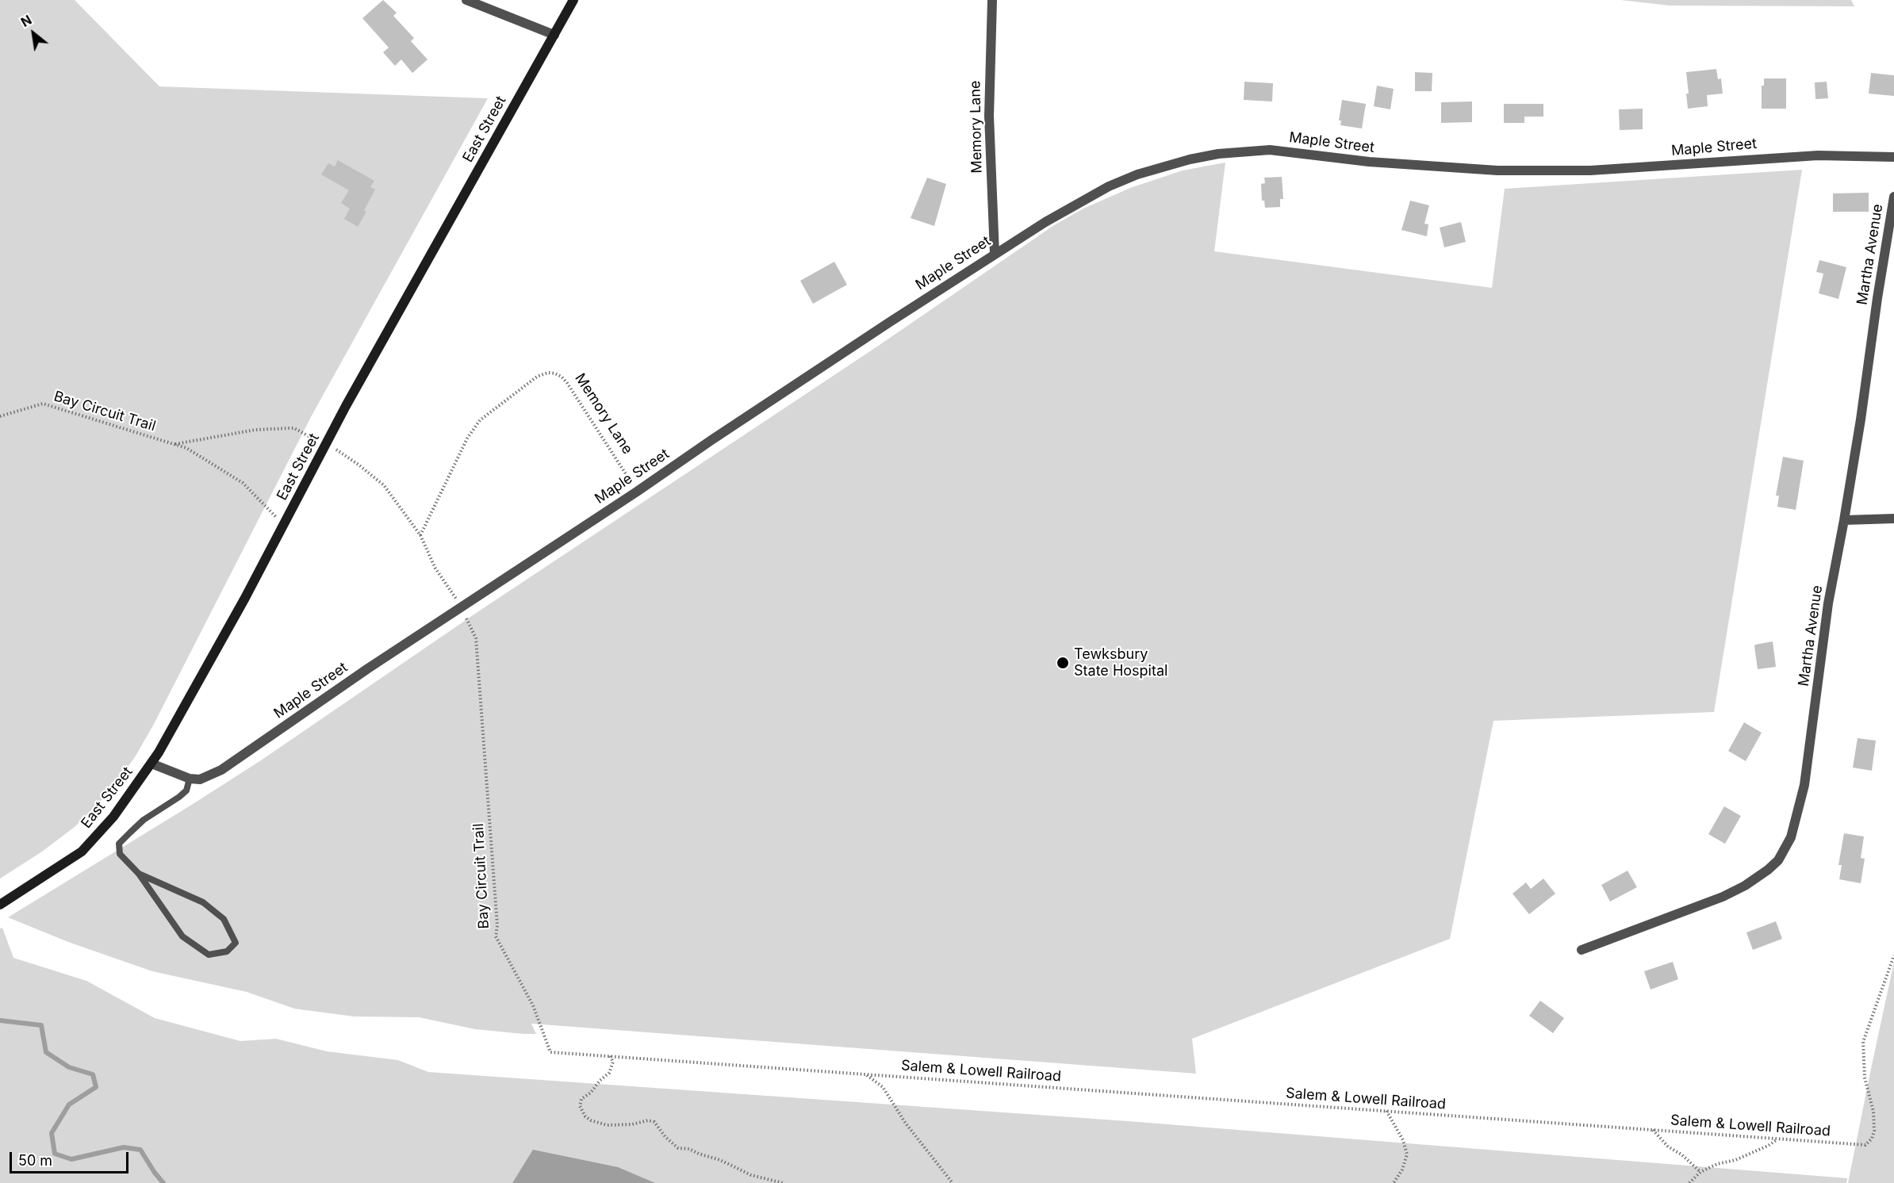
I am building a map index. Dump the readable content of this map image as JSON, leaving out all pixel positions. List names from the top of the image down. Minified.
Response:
{"streets":{"main road":["East Street"],"street":["Memory Lane","Maple Street","Martha Avenue"],"path":["Bay Circuit Trail","Salem & Lowell Railroad"]},"crossings":[["Memory Lane","Maple Street"],["Memory Lane","Bay Circuit Trail"],["East Street","Bay Circuit Trail"],["Maple Street","Bay Circuit Trail"],["Bay Circuit Trail","Salem & Lowell Railroad"]],"places":["Tewksbury State Hospital"],"scale_bar":"50 m","north":"top left"}
